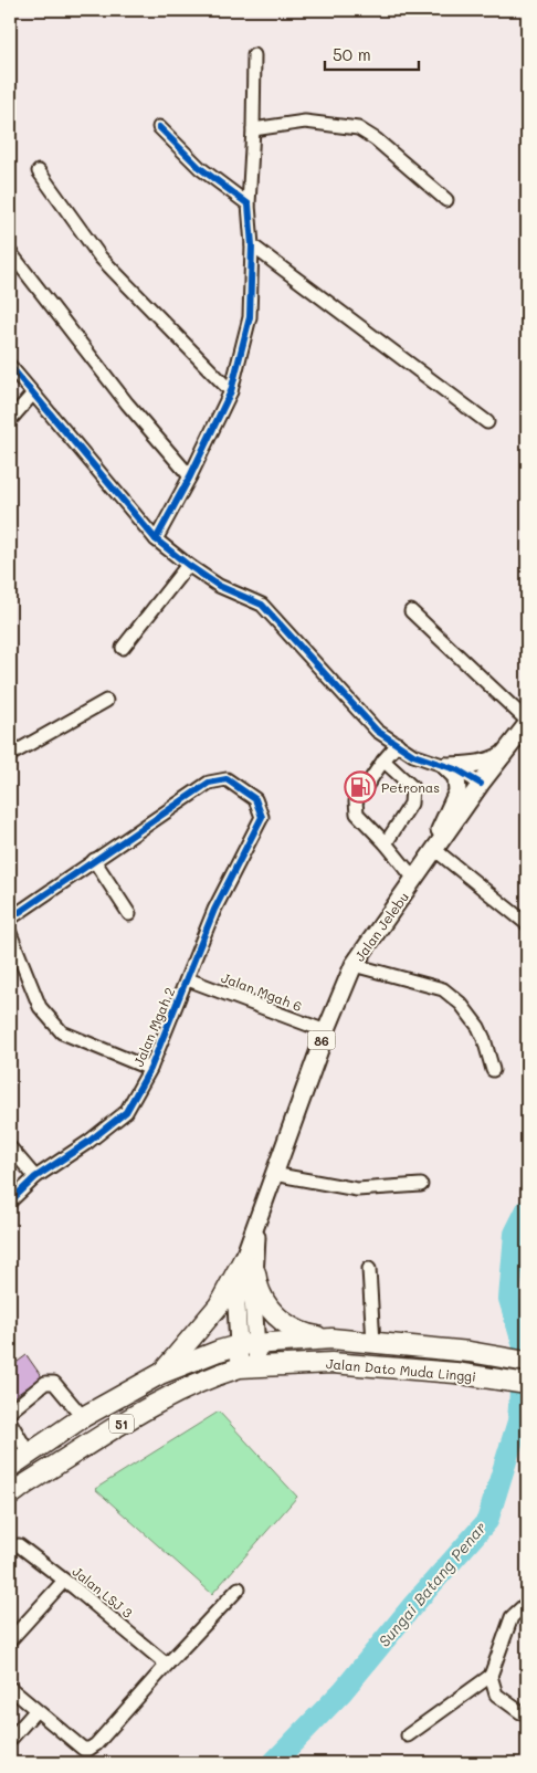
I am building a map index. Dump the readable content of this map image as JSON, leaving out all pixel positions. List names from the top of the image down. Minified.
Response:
{"streets":{"highway":["Jalan Dato Muda Linggi","51"],"main road":["Jalan Jelebu","86"],"street":["Jalan Mgah 6","Jalan Mgah 2","Jalan LSJ 3"]},"crossings":[["Jalan Jelebu","Jalan Mgah 6"],["Jalan Jelebu","Jalan Dato Muda Linggi"],["Jalan Mgah 6","Jalan Mgah 2"]],"water":["Sungai Batang Penar"],"places":{"fuel station":["Petronas"]},"scale_bar":"50 m"}
